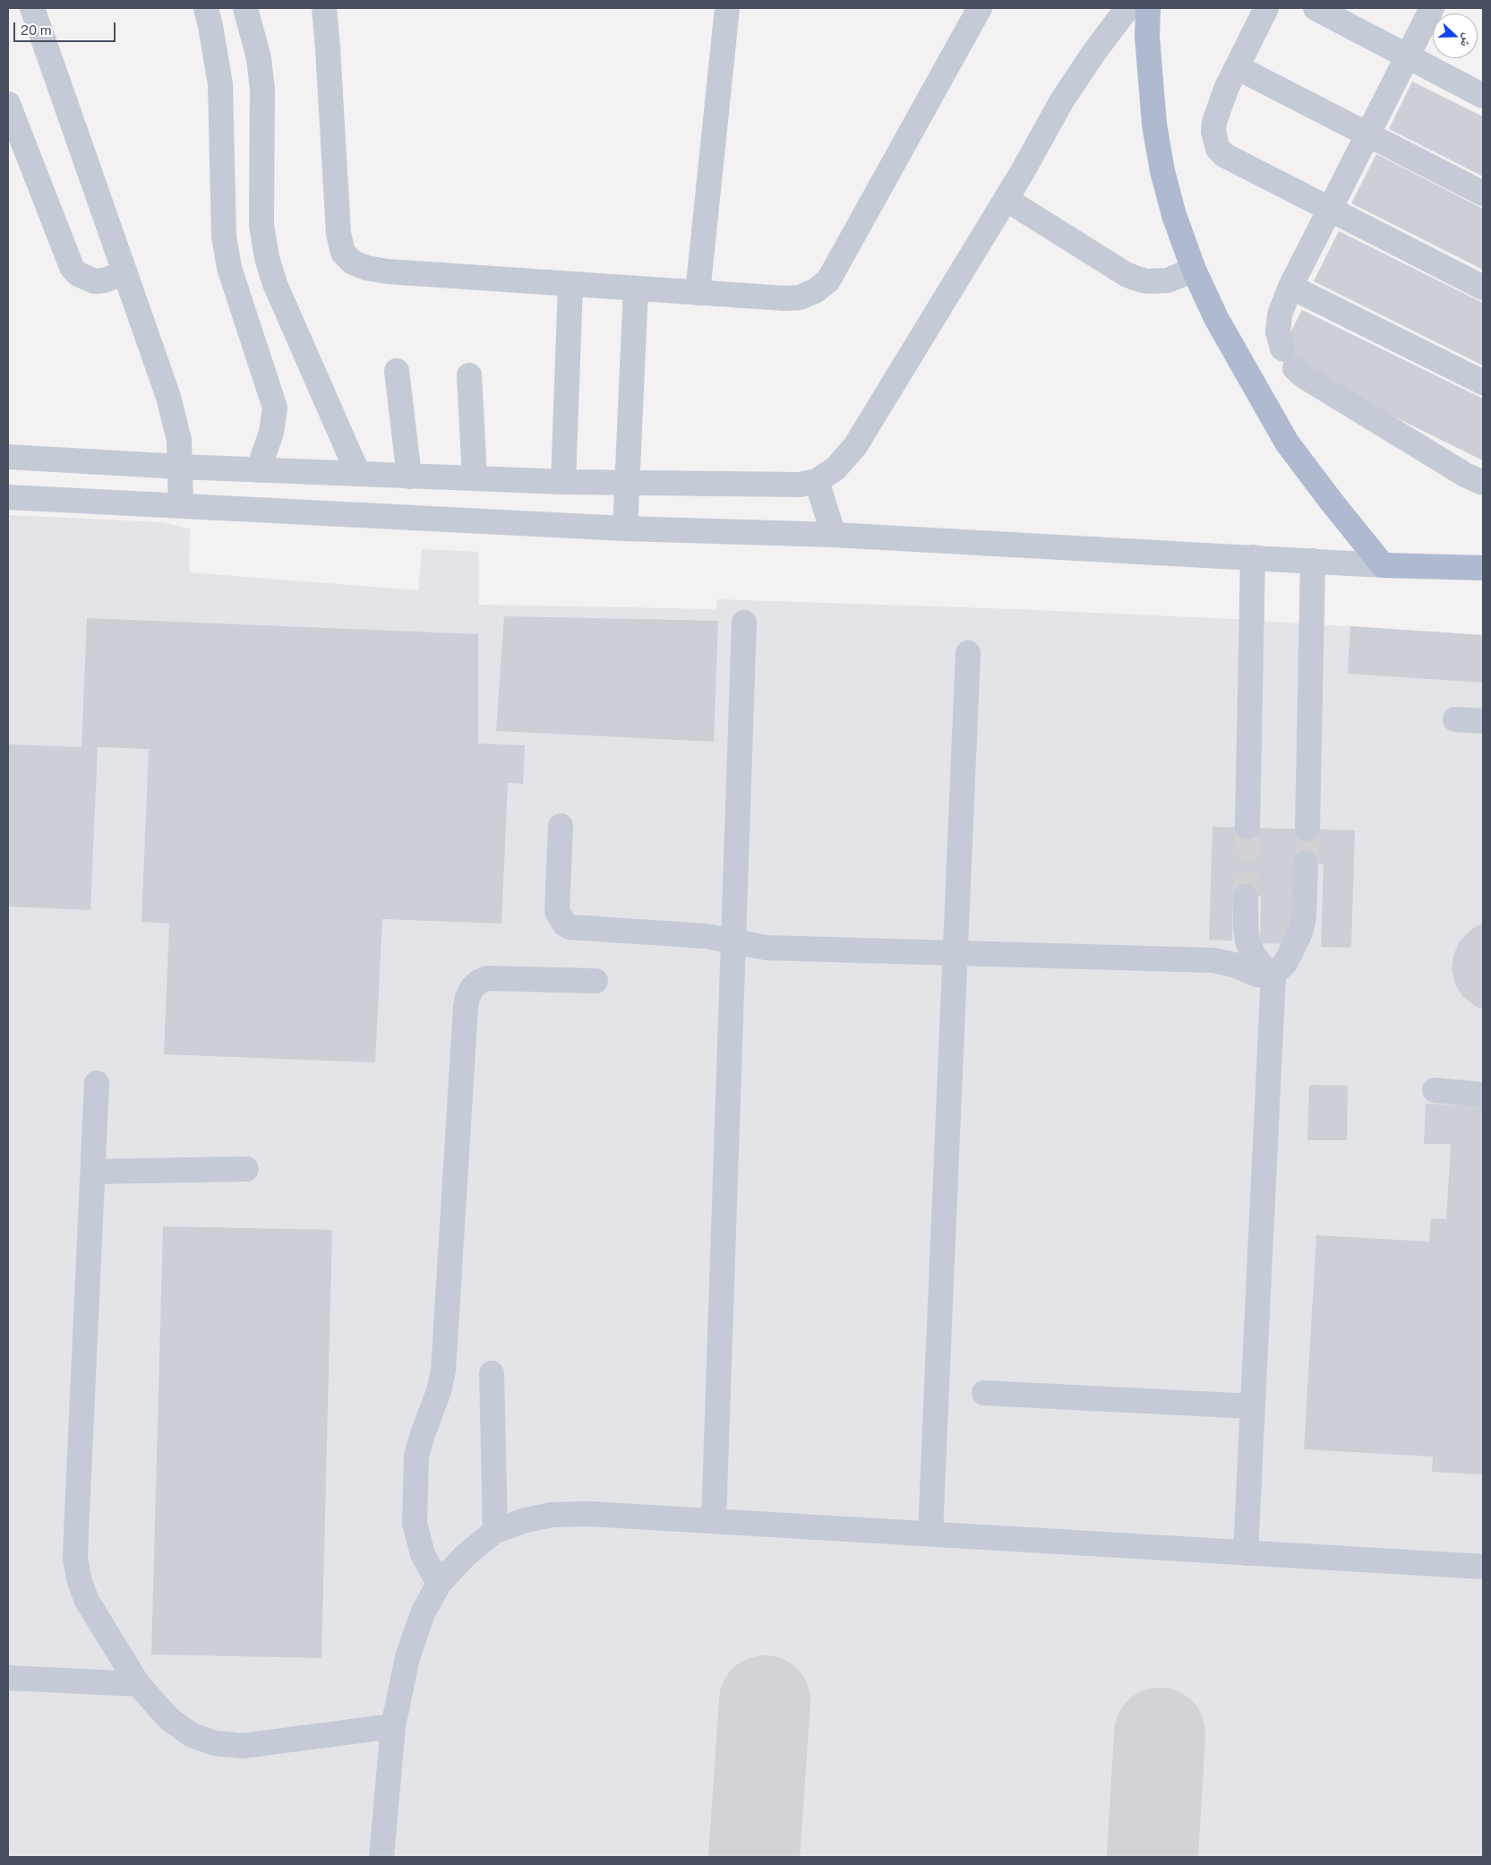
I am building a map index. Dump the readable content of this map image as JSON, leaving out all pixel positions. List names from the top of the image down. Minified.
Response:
{"scale_bar":"20 m","north":"right"}
